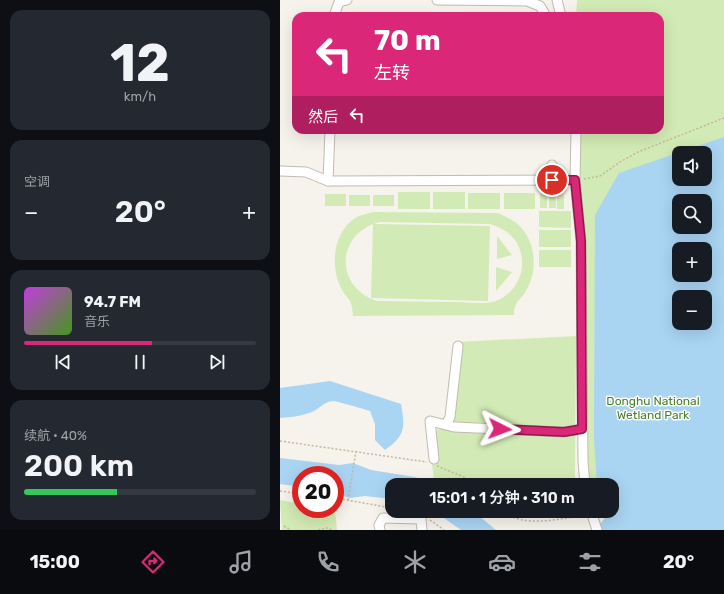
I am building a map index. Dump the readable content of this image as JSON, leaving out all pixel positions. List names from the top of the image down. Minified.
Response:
{"parks":["Donghu National Wetland Park"],"page":{"tile":[["12","km/h"],"空调",["续航 · 40%","200 km"]],"turn":["70 m","左转"],"then":"然后","map_buttons":["+","−"],"heat":["−","20°","+"],"song":["94.7 FM","音乐"],"limit":"20","trip":"15:01 · 1 分钟 · 310 m","tabs":["15:00","20°"]}}
